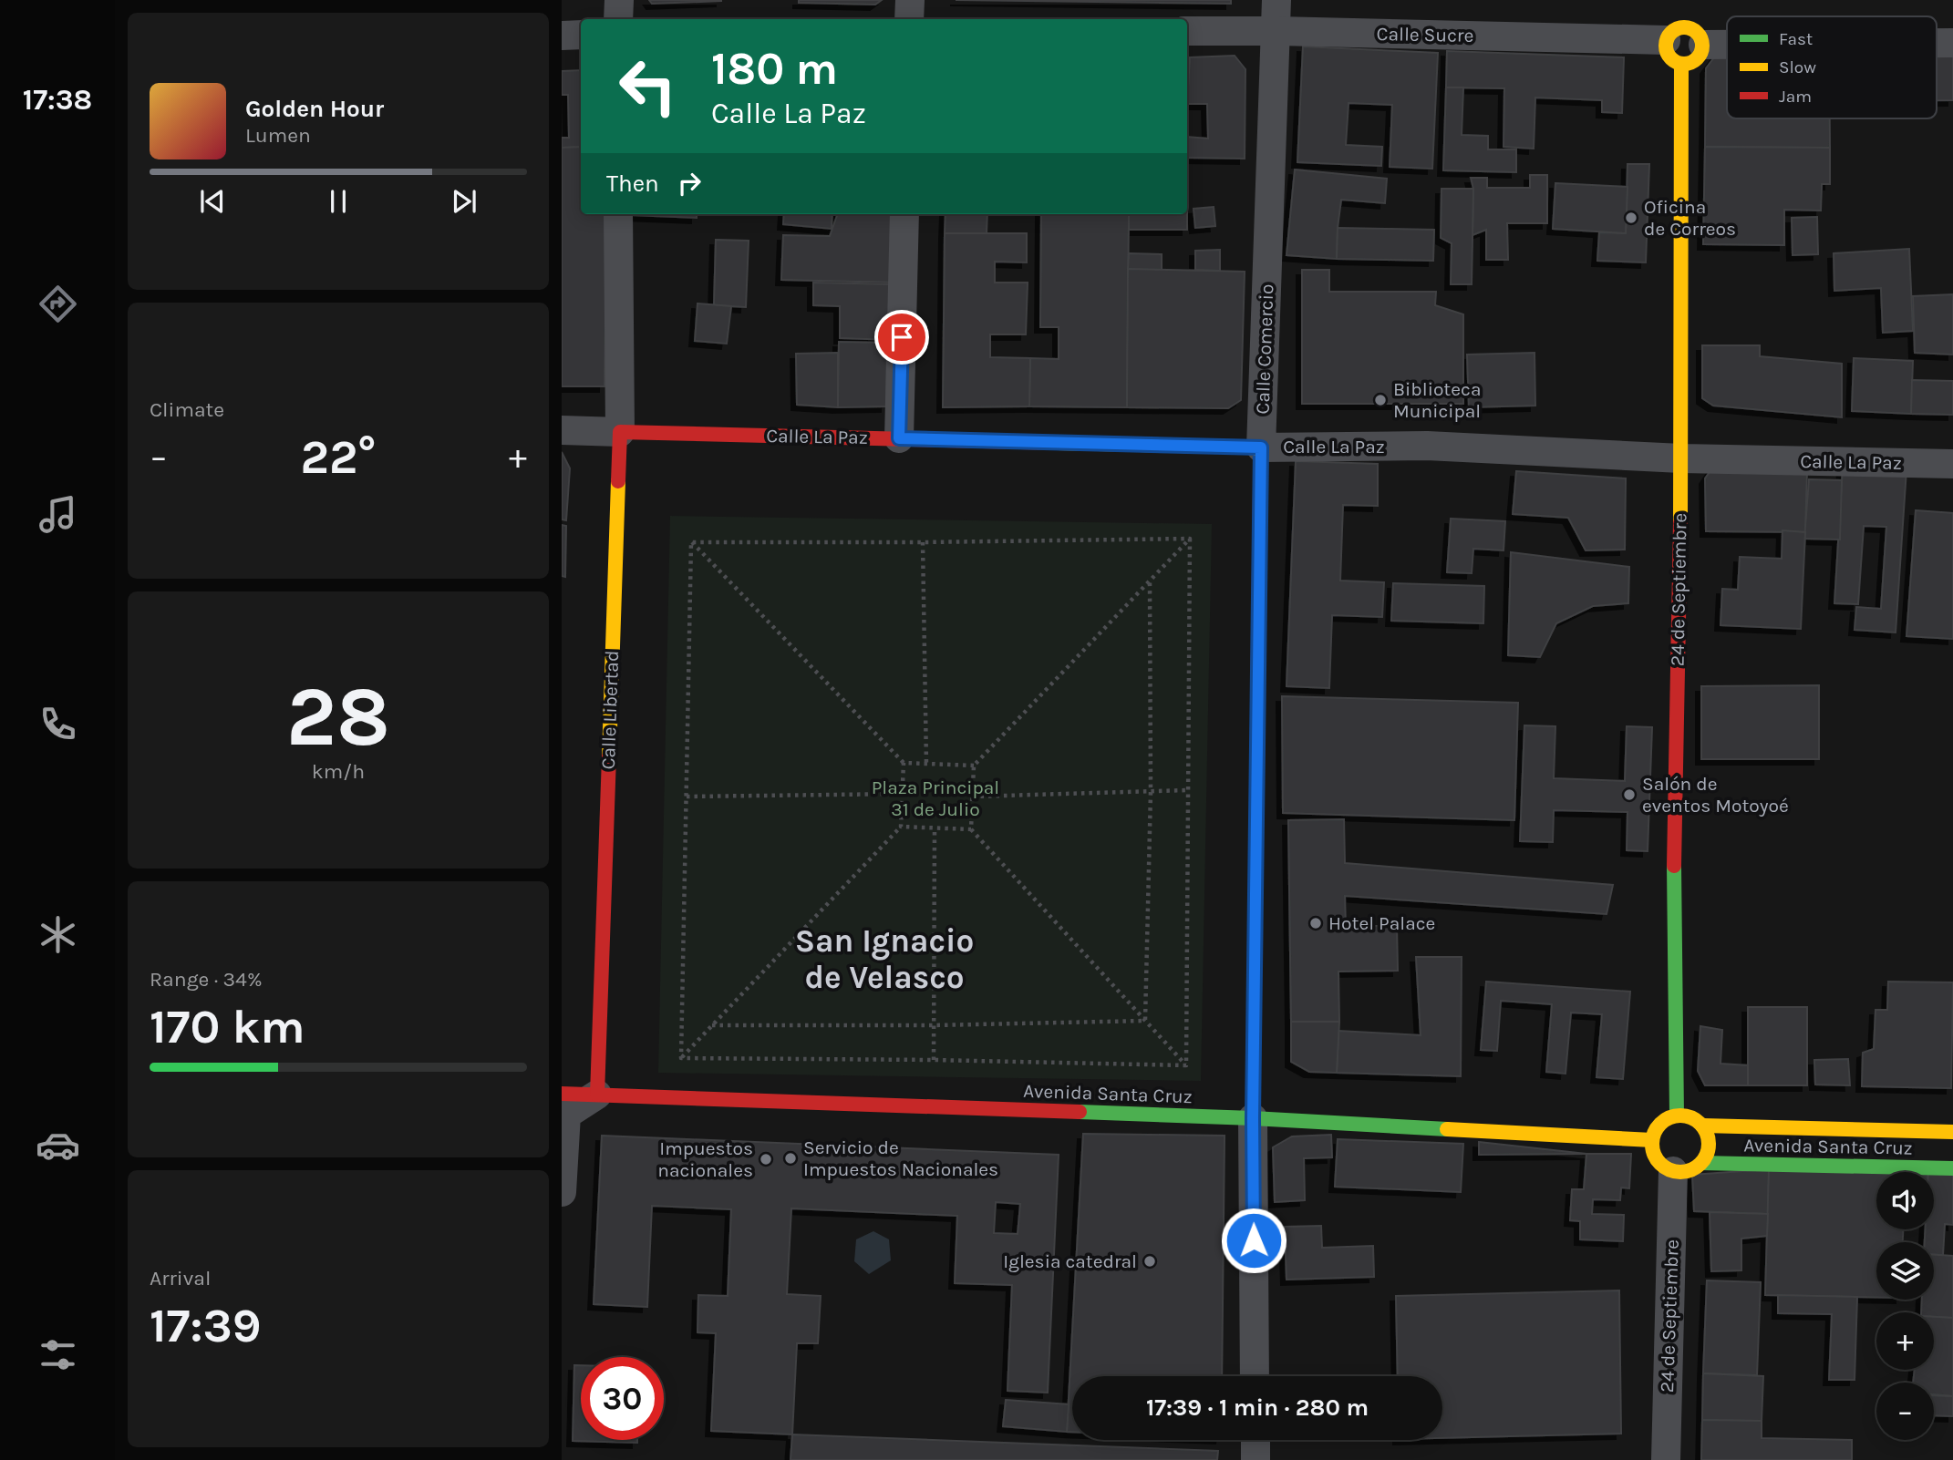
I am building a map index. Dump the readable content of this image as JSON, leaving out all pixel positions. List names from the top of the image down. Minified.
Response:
{"streets":{"main road":["Calle Comercio","Calle La Paz","24 de Septiembre","Calle Libertad","Avenida Santa Cruz"],"street":["Calle Sucre"]},"crossings":[["Calle Sucre","Calle Comercio"],["Calle Comercio","Calle La Paz"],["Calle Comercio","Avenida Santa Cruz"],["Calle La Paz","24 de Septiembre"],["Calle La Paz","Calle Libertad"],["24 de Septiembre","Avenida Santa Cruz"],["Calle Libertad","Avenida Santa Cruz"]],"districts":["San Ignacio de Velasco"],"parks":["Plaza Principal 31 de Julio"],"places":["Oficina de Correos","Biblioteca Municipal","Salón de eventos Motoyoé","Hotel Palace","Servicio de Impuestos Nacionales","Impuestos nacionales","Iglesia catedral"],"legend":["Fast","Slow","Jam"],"page":{"tabs":"17:38","turn":["180 m","Calle La Paz"],"song":["Golden Hour","Lumen"],"then":"Then","tile":["Climate",["28","km/h"],["Range · 34%","170 km"],["Arrival","17:39"]],"heat":["−","22°","+"],"map_buttons":["+","−"],"limit":"30","trip":"17:39 · 1 min · 280 m"}}
